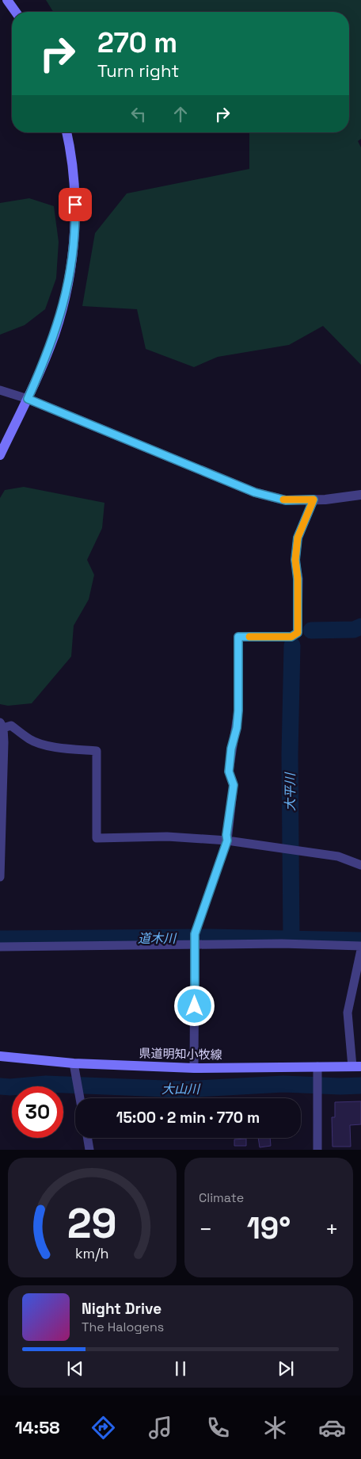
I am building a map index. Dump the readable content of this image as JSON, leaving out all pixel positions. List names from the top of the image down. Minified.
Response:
{"streets":{"main road":["県道明知小牧線"]},"water":["大平川","道木川","大山川"],"page":{"turn":["270 m","Turn right"],"limit":"30","trip":"15:00 · 2 min · 770 m","tile":"Climate","heat":["−","19°","+"],"song":["Night Drive","The Halogens"],"tabs":"14:58","gauge":["29","km/h"]}}
